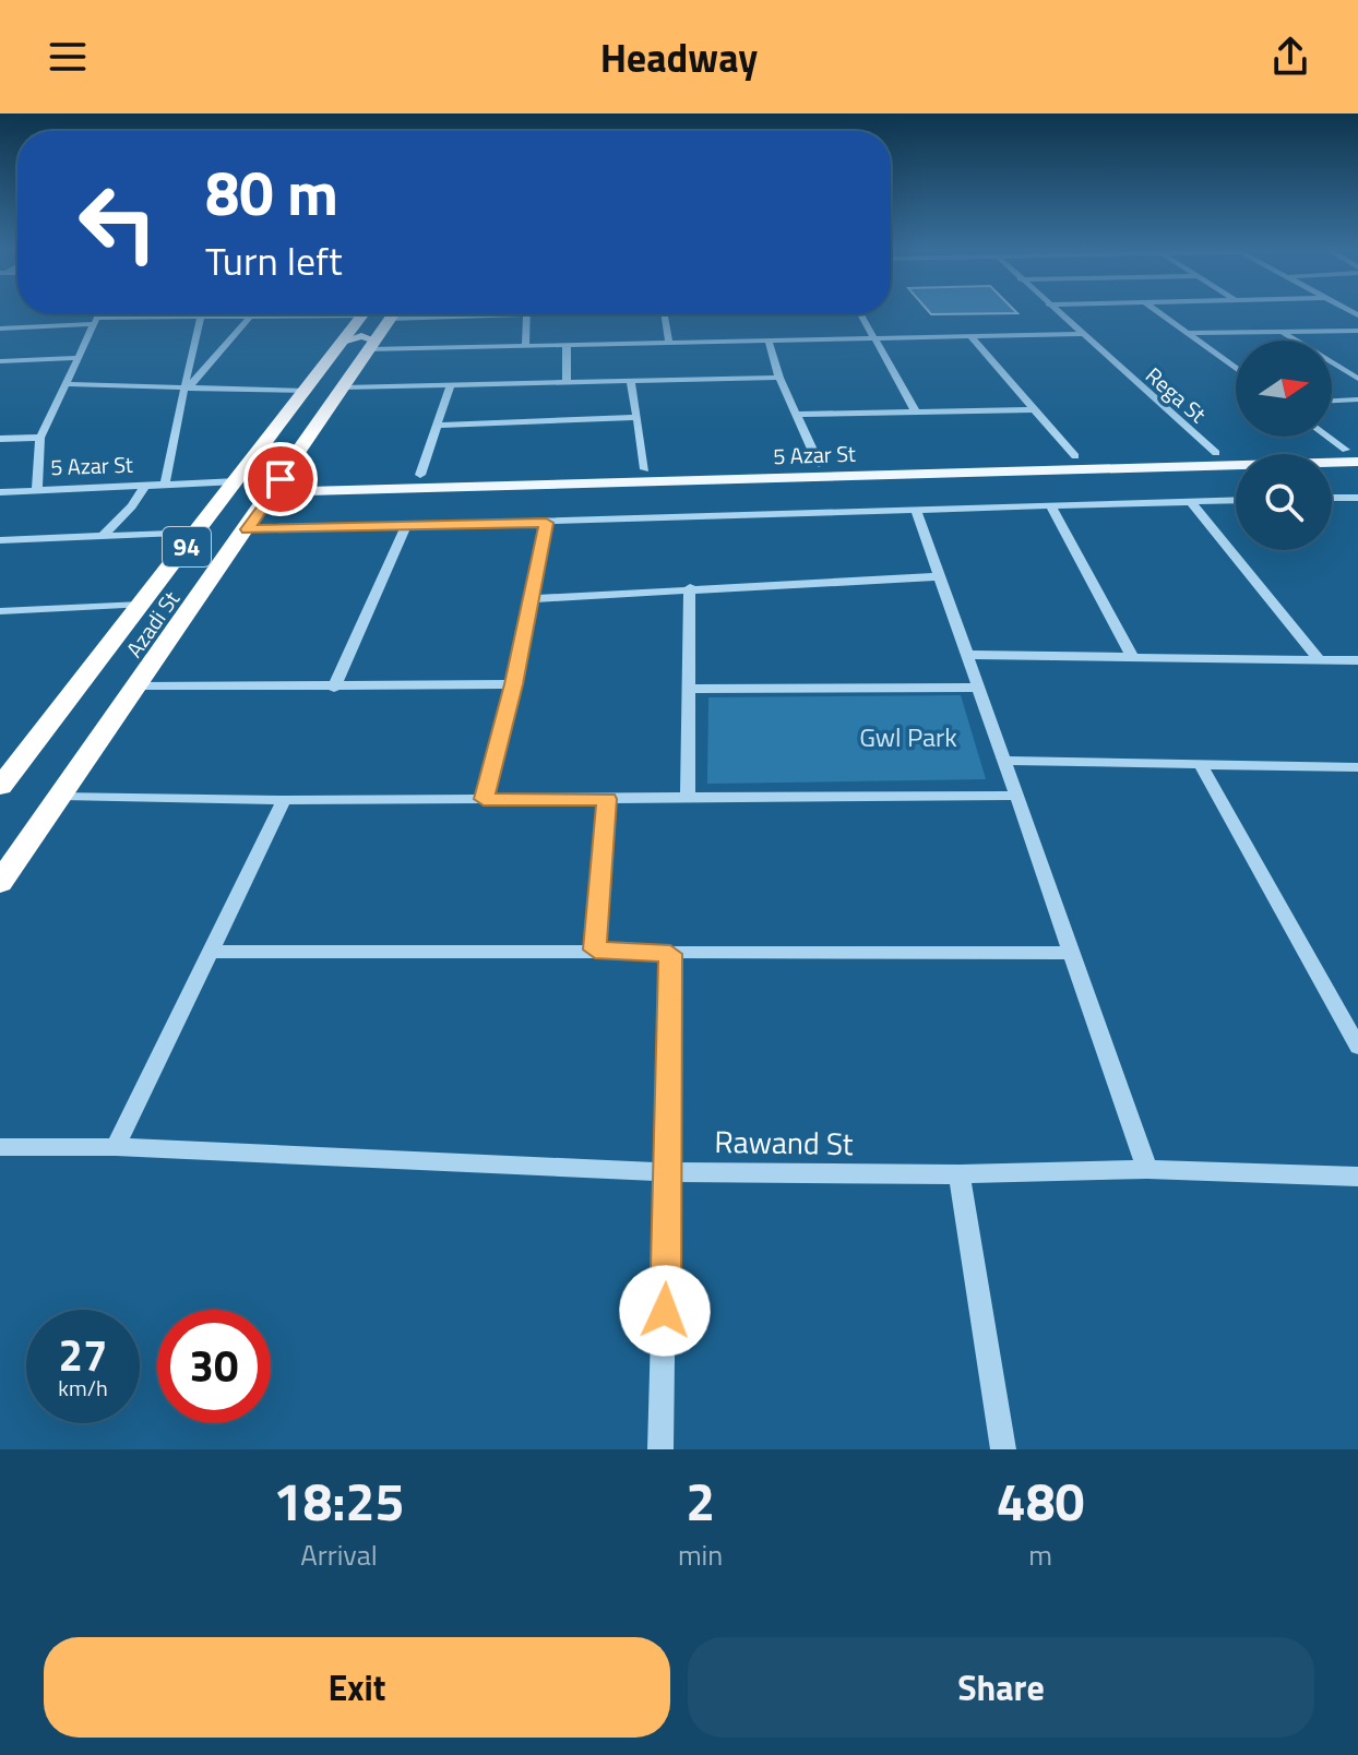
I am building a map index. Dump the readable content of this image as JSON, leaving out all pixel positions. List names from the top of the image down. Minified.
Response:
{"streets":{"highway":["94","Azadi St"],"main road":["5 Azar St"],"street":["Rega St","Rawand St"]},"crossings":[["Rega St","5 Azar St"],["5 Azar St","Azadi St"]],"parks":["Gwl Park"],"north":"right","page":{"header":"Headway","turn":["80 m","Turn left"],"speed":"27 km/h","limit":"30","eta":["18:25","Arrival","2","min","480","m"],"buttons":["Exit","Share"]}}
